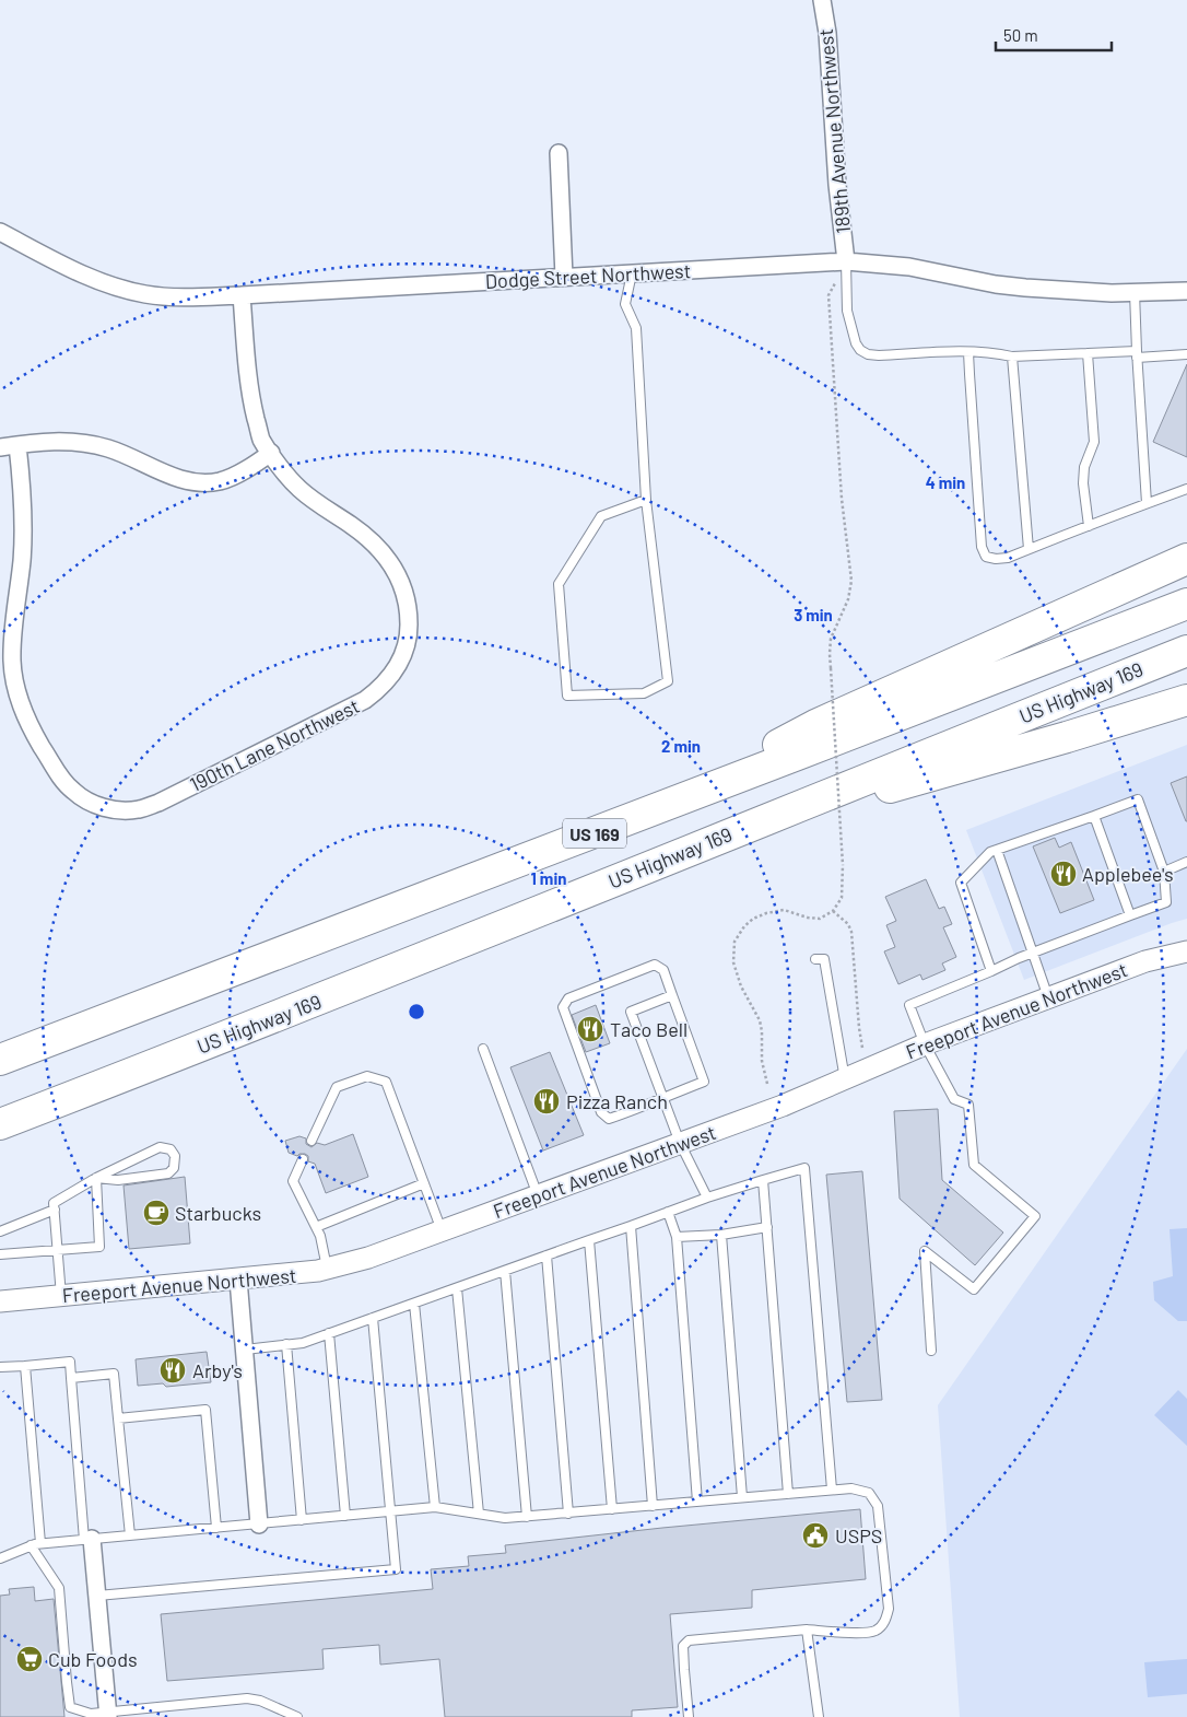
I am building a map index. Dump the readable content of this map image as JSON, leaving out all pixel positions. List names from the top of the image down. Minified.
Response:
{"streets":{"highway":["US Highway 169","US 169"],"street":["189th Avenue Northwest","Dodge Street Northwest","190th Lane Northwest","Freeport Avenue Northwest"]},"crossings":[["189th Avenue Northwest","Dodge Street Northwest"],["Dodge Street Northwest","190th Lane Northwest"]],"places":{"restaurant":["Applebee's","Taco Bell","Pizza Ranch","Arby's"],"cafe":["Starbucks"],"public building":["USPS"],"supermarket":["Cub Foods"]},"scale_bar":"50 m","rings":["4 min","3 min","2 min","1 min"]}
